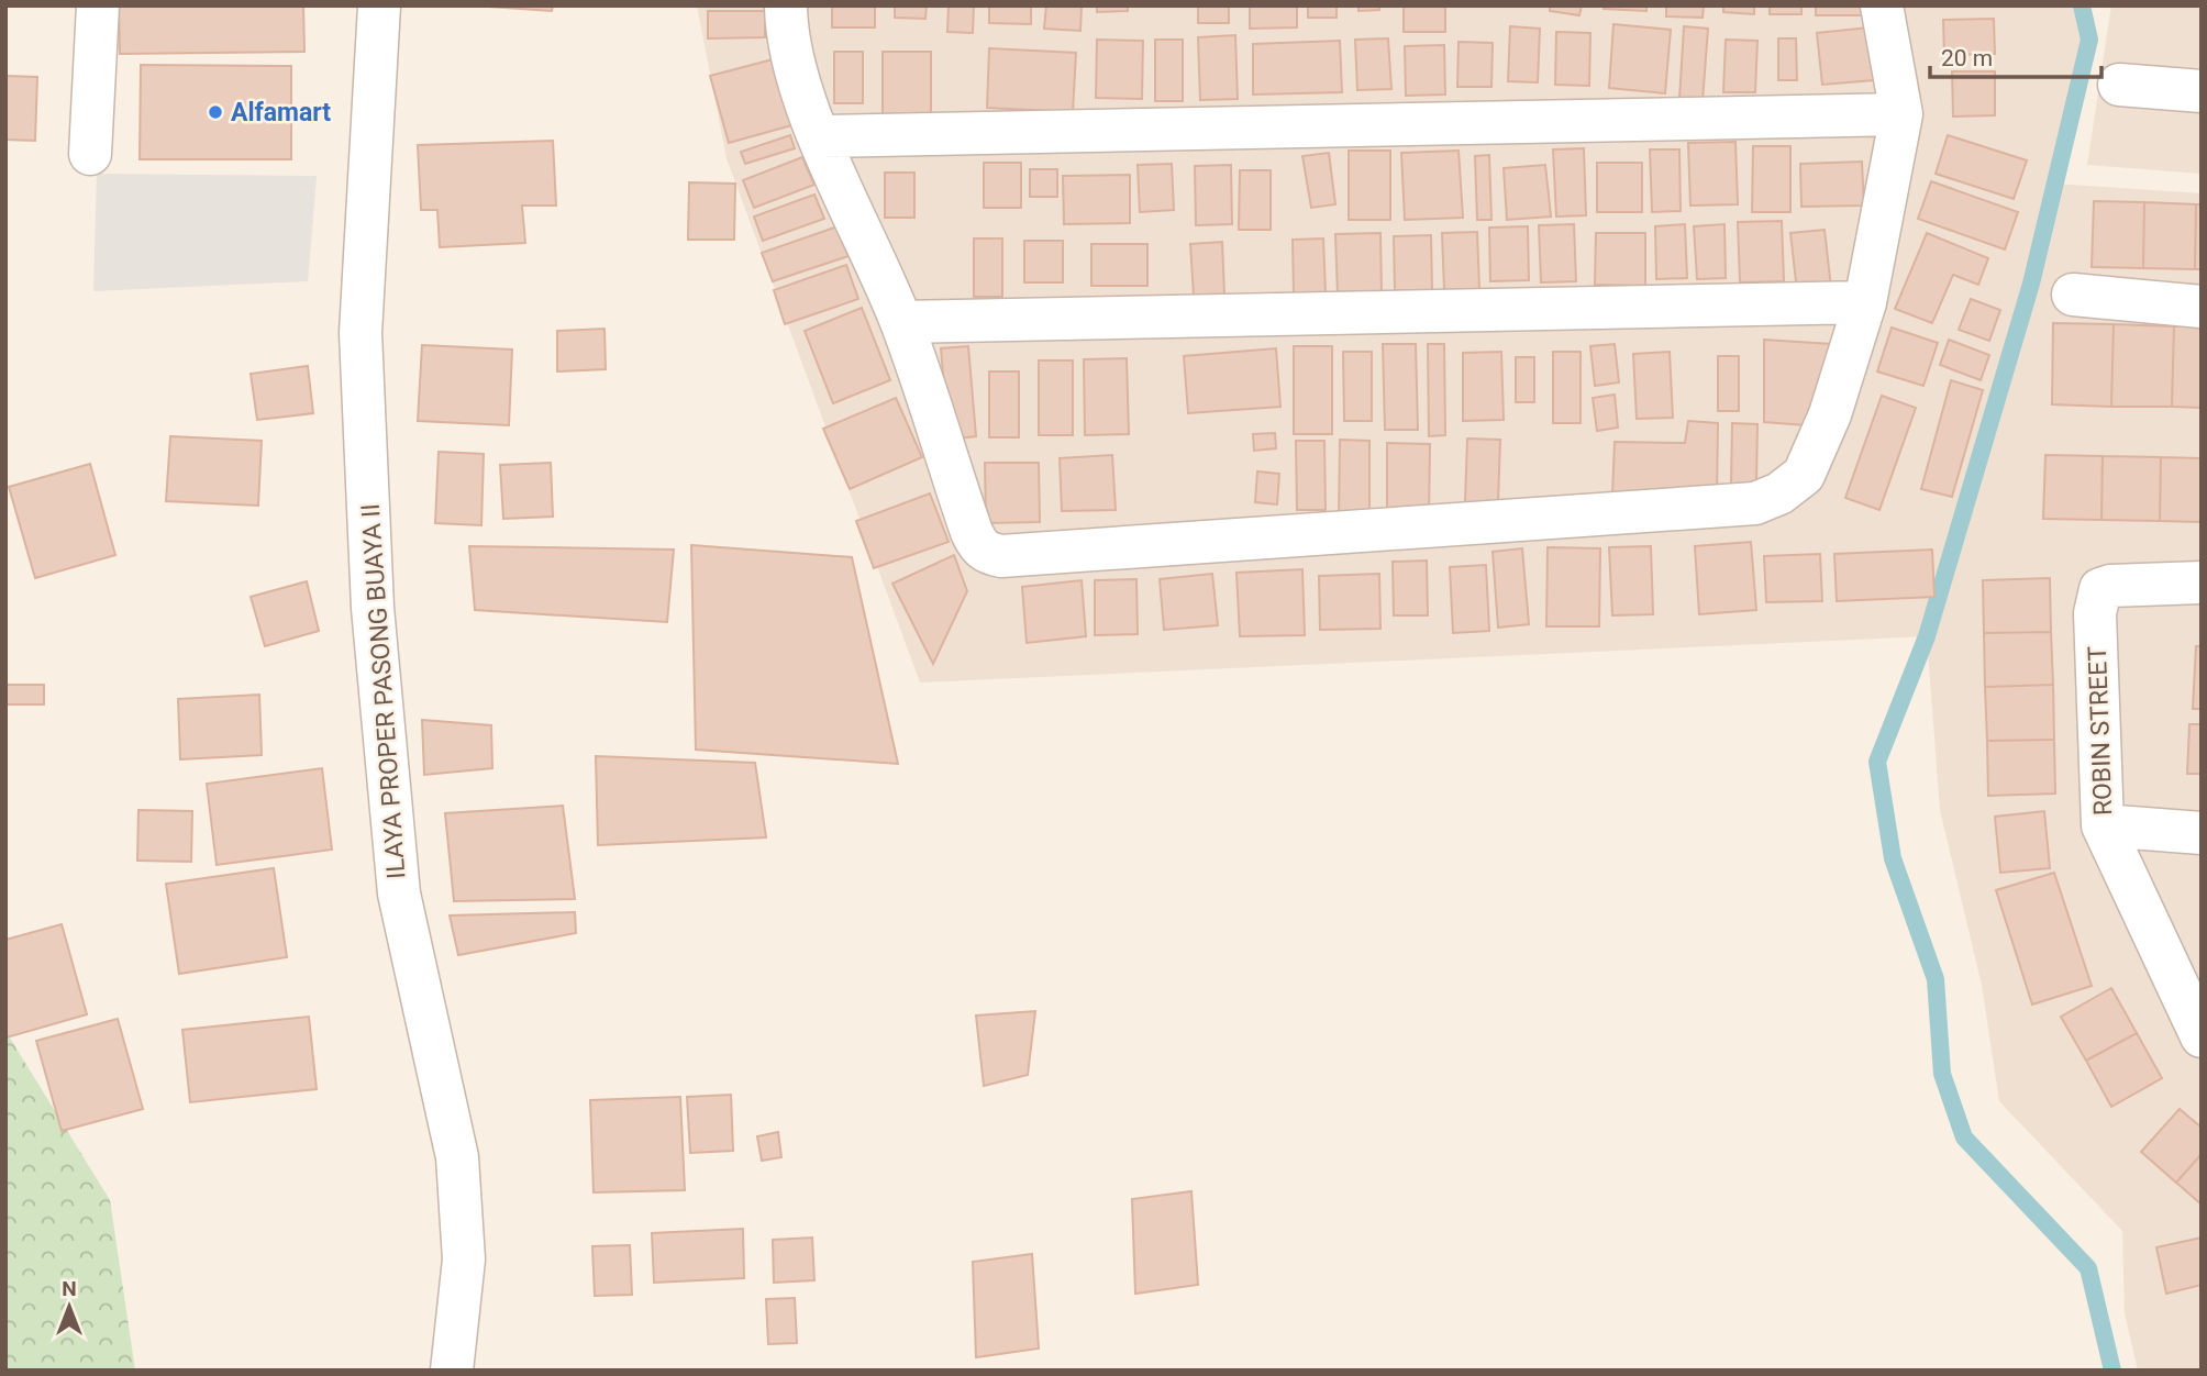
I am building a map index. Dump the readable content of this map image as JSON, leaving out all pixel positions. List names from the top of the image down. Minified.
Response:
{"streets":{"street":["ILAYA PROPER PASONG BUAYA II","ROBIN STREET"]},"places":["Alfamart"],"scale_bar":"20 m","north":"top"}
